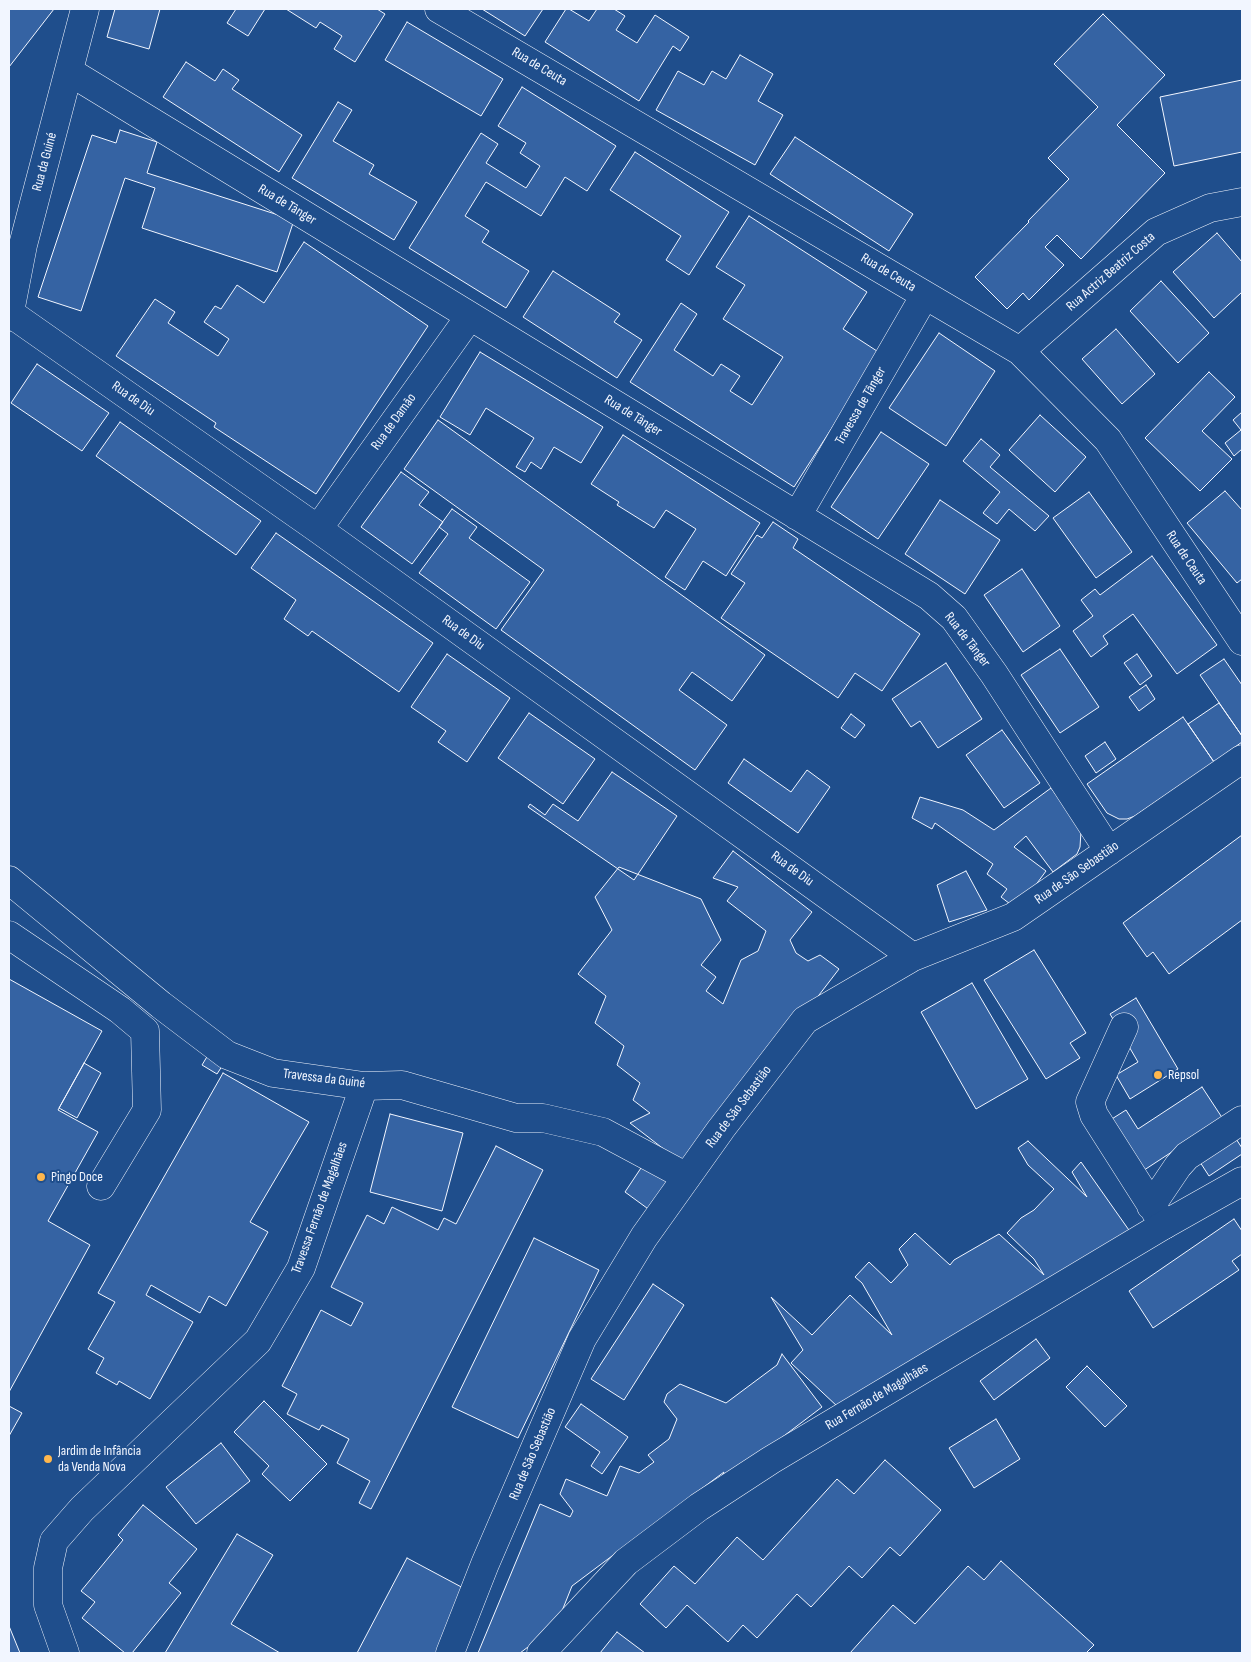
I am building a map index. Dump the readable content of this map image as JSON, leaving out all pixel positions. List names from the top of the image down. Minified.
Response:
{"streets":{"street":["Rua de Ceuta","Rua da Guiné","Rua de Tânger","Rua Actriz Beatriz Costa","Rua de Diu","Travessa de Tânger","Rua de Damão","Rua de São Sebastião","Travessa da Guiné","Travessa Fernão de Magalhães","Rua Fernão de Magalhães"]},"crossings":[["Rua de Ceuta","Rua Actriz Beatriz Costa"],["Rua de Ceuta","Travessa de Tânger"],["Rua da Guiné","Rua de Tânger"],["Rua da Guiné","Rua de Diu"],["Rua de Tânger","Travessa de Tânger"],["Rua de Tânger","Rua de Damão"],["Rua de Tânger","Rua de São Sebastião"],["Rua de Diu","Rua de Damão"],["Rua de Diu","Rua de São Sebastião"],["Rua de São Sebastião","Travessa da Guiné"],["Travessa da Guiné","Travessa Fernão de Magalhães"]],"places":["Repsol","Pingo Doce","Jardim de Infância da Venda Nova"]}
